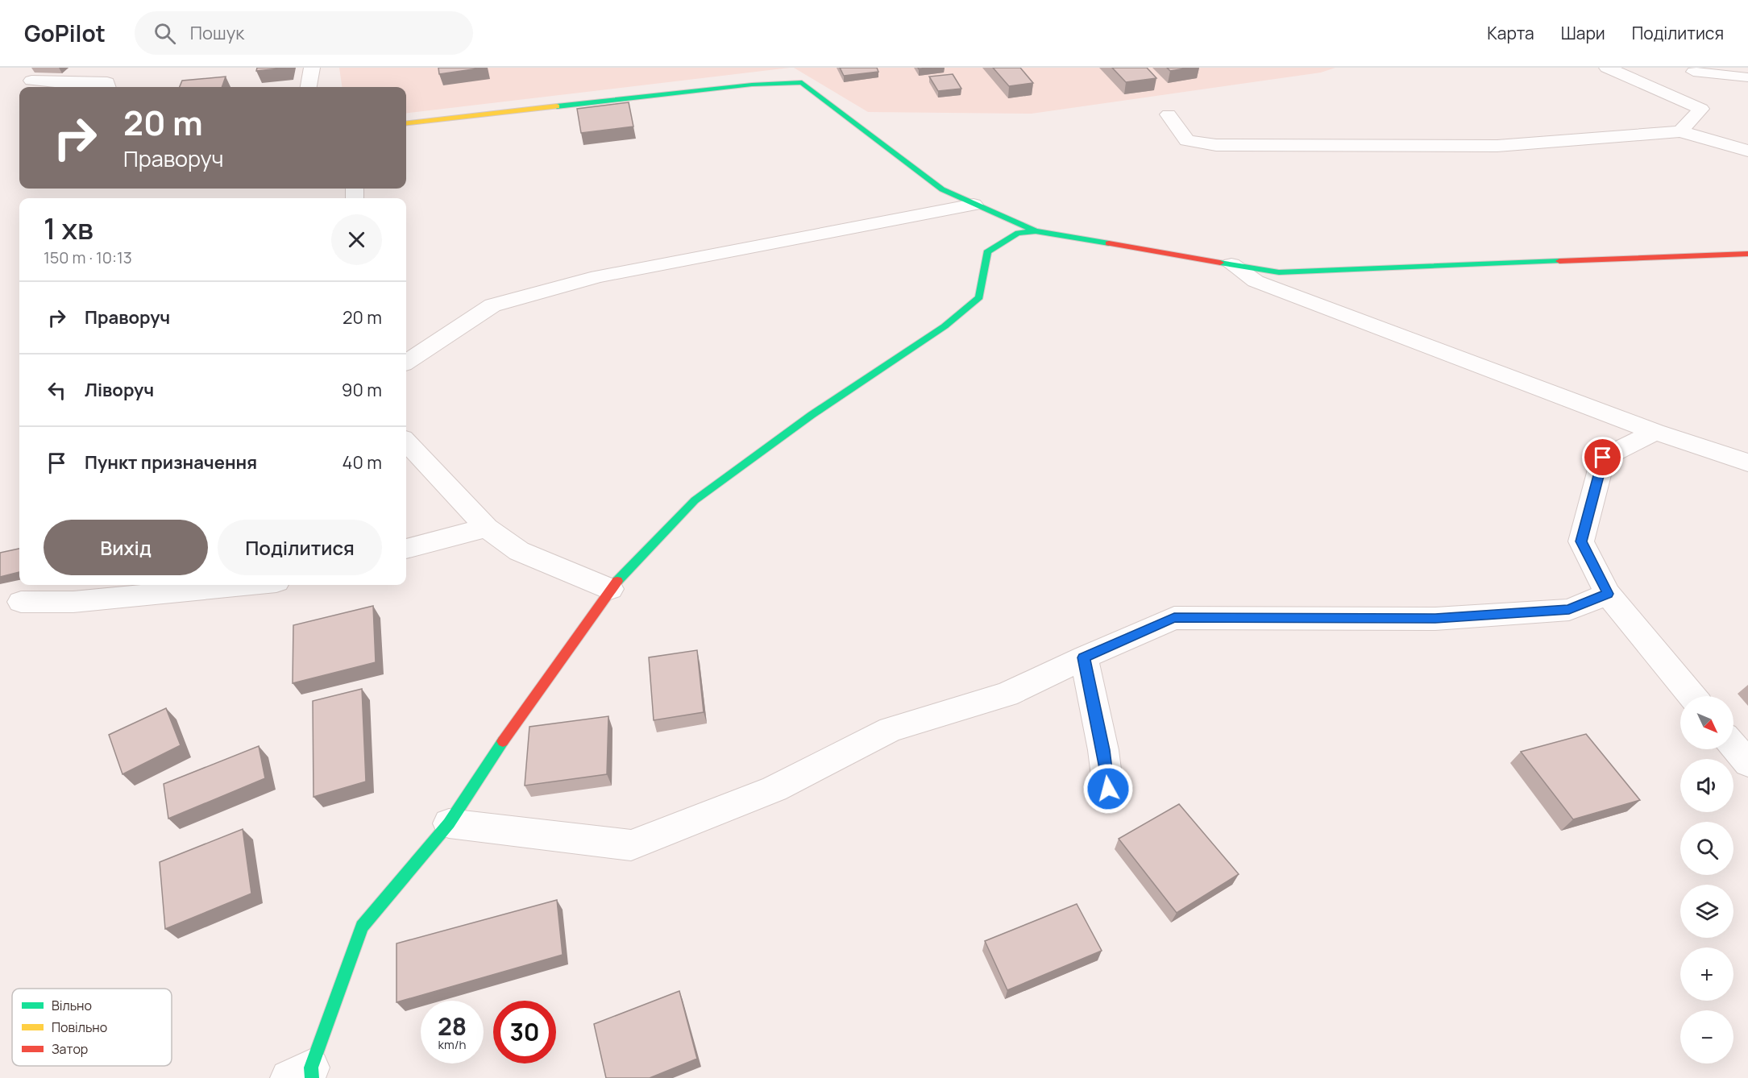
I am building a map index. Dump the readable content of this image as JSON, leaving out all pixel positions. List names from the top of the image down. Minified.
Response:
{"legend":["Вільно","Повільно","Затор"],"north":"bottom right","page":{"header":"GoPilot","search":"Пошук","nav":["Карта","Шари","Поділитися"],"turn":["20 m","Праворуч"],"heading":["1 хв","150 m · 10:13"],"list":[{"name":"Праворуч","value":"20 m"},{"name":"Ліворуч","value":"90 m"},{"name":"Пункт призначення","value":"40 m"}],"buttons":["Вихід","Поділитися"],"map_buttons":["+","−"],"speed":"28 km/h","limit":"30"}}
